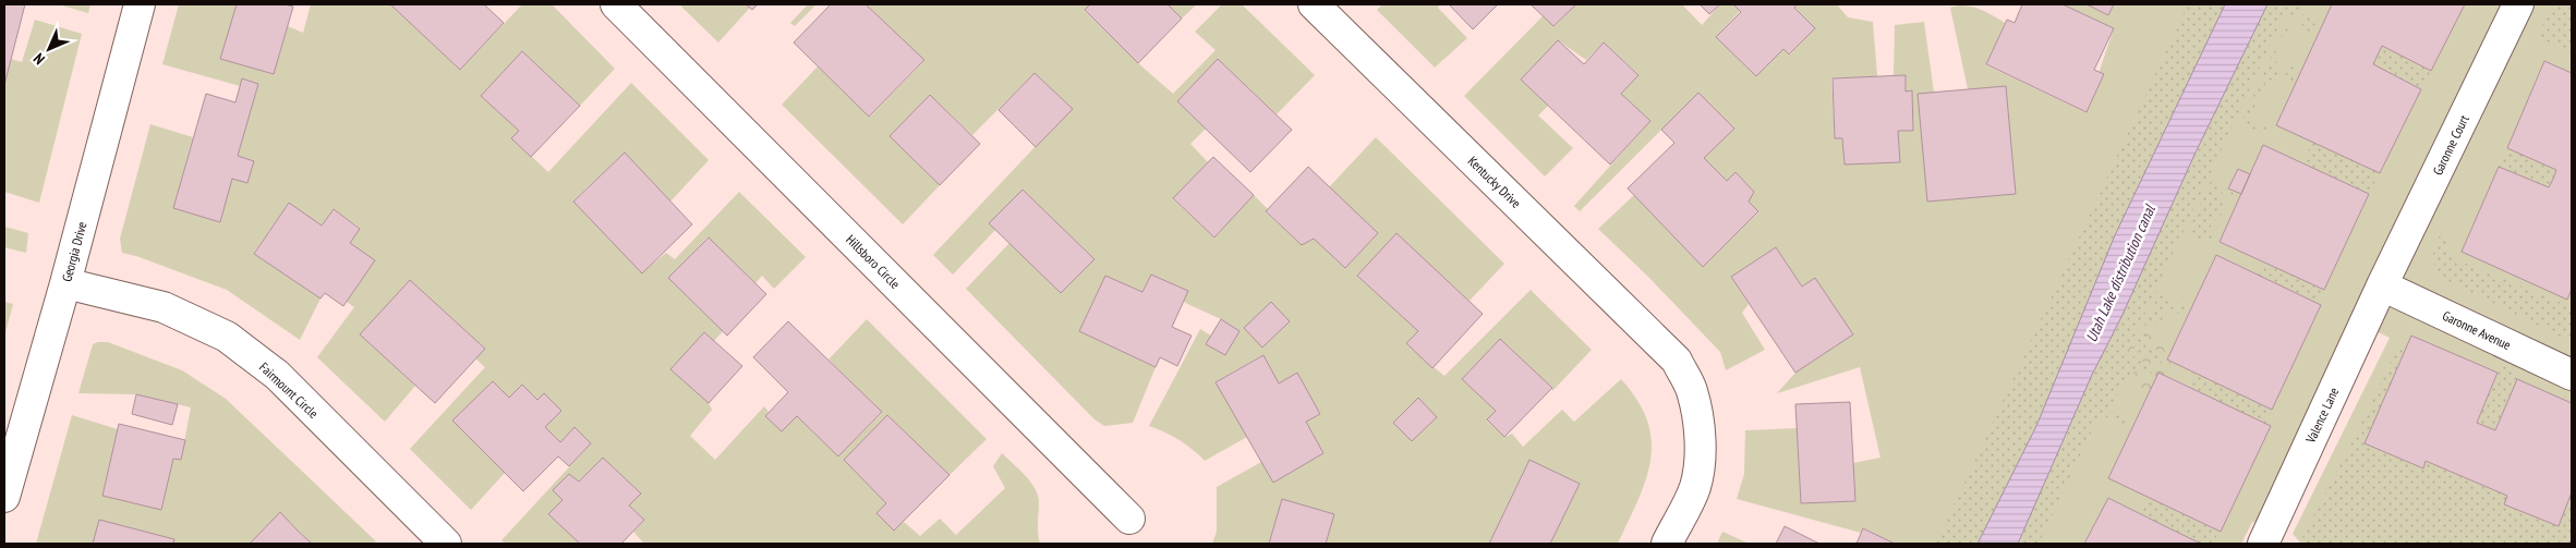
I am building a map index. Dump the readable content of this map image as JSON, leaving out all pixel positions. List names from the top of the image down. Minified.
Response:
{"streets":{"street":["Garonne Court","Kentucky Drive","Georgia Drive","Hillsboro Circle","Garonne Avenue","Fairmount Circle","Valence Lane"]},"crossings":[["Garonne Court","Garonne Avenue"],["Garonne Court","Valence Lane"],["Georgia Drive","Fairmount Circle"],["Garonne Avenue","Valence Lane"]],"water":["Utah Lake distribution canal"],"north":"bottom left"}
